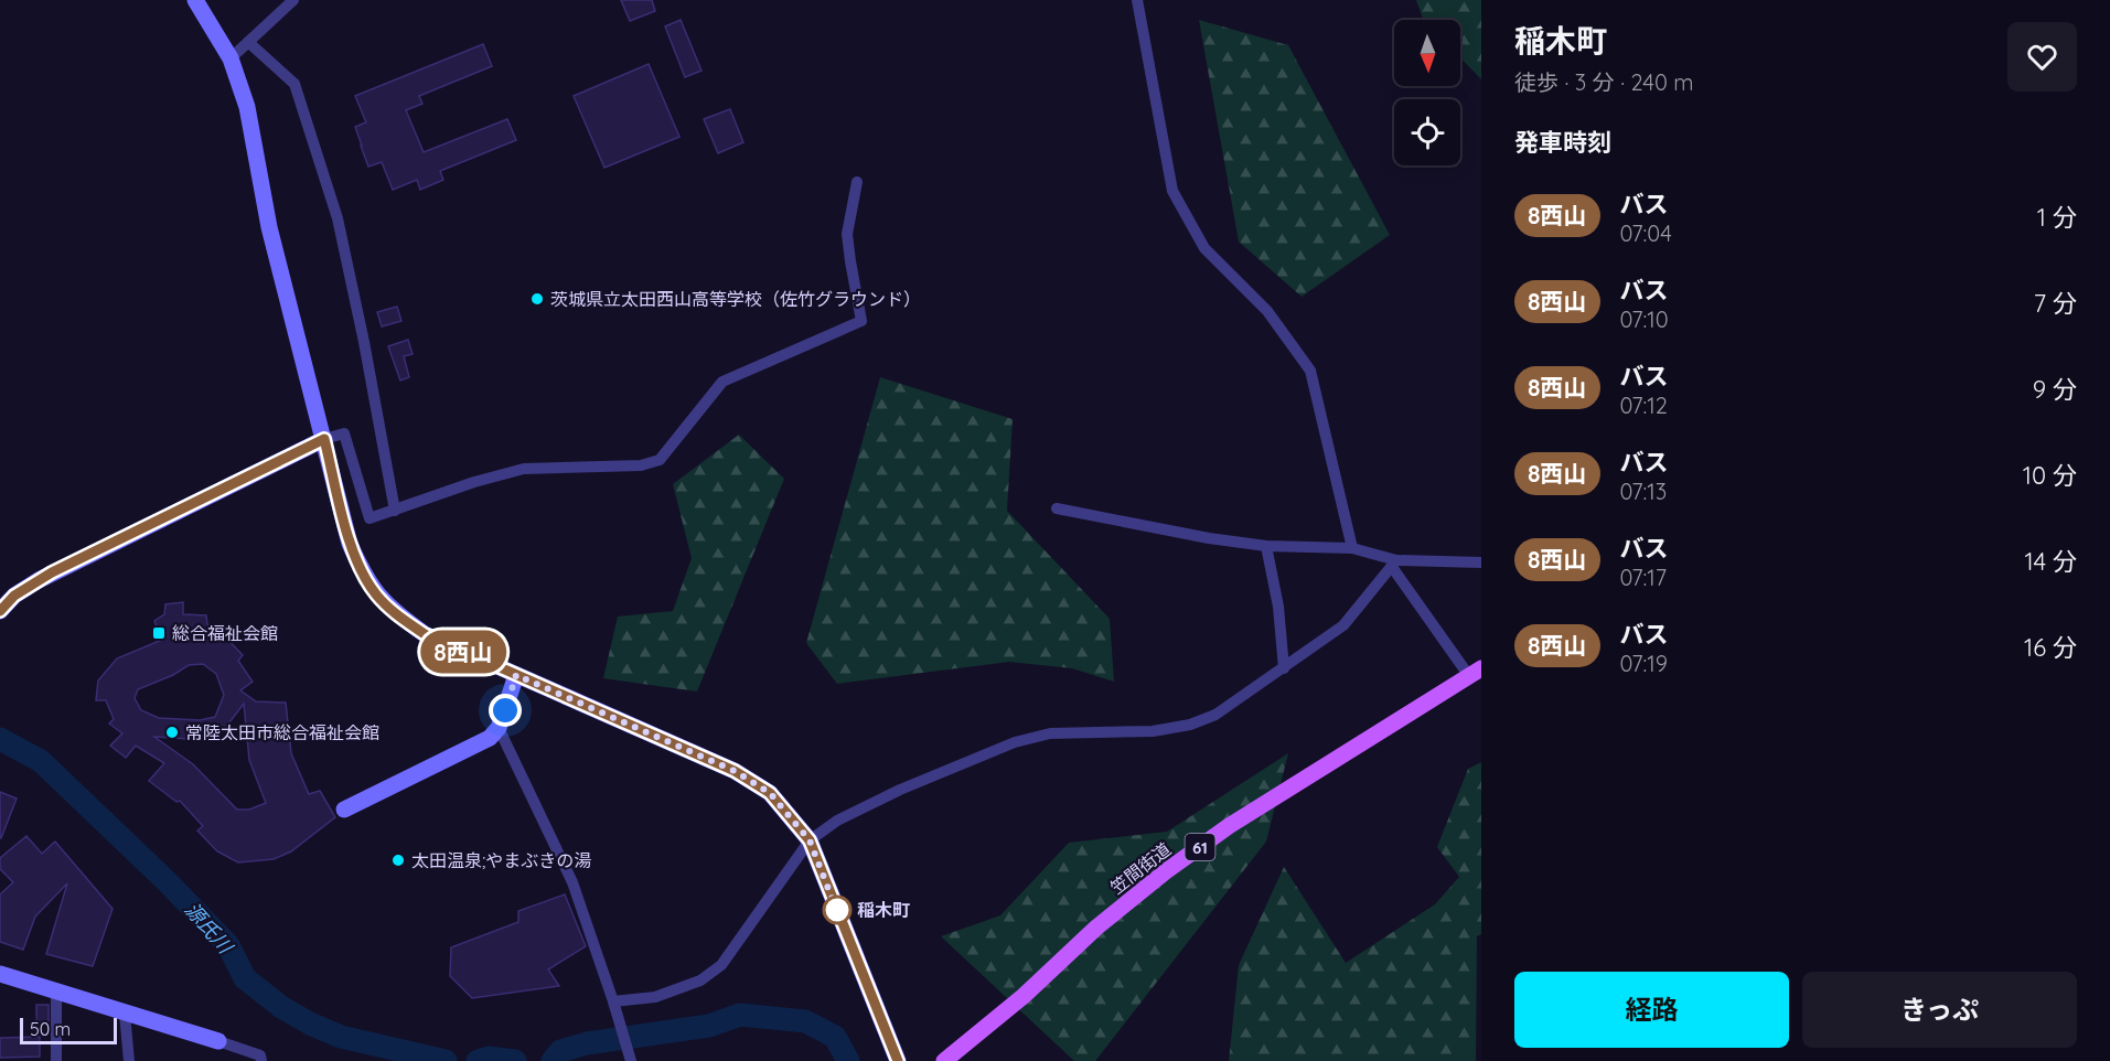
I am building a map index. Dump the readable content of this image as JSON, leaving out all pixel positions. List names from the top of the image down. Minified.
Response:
{"streets":{"main road":["61","笠間街道"]},"water":["源氏川"],"places":{"other":["茨城県立太田西山高等学校（佐竹グラウンド）","常陸太田市総合福祉会館","太田温泉;やまぶきの湯","稲木町"],"transit":["総合福祉会館"]},"lines":["bus line 8西山"],"scale_bar":"50 m","north":"bottom","page":{"on_map":"8西山","heading":[["稲木町","徒歩 · 3 分 · 240 m"],"発車時刻"],"list":[{"mark":"8西山","name":"バス","note":"07:04","value":"1 分"},{"mark":"8西山","name":"バス","note":"07:10","value":"7 分"},{"mark":"8西山","name":"バス","note":"07:12","value":"9 分"},{"mark":"8西山","name":"バス","note":"07:13","value":"10 分"},{"mark":"8西山","name":"バス","note":"07:17","value":"14 分"},{"mark":"8西山","name":"バス","note":"07:19","value":"16 分"}],"buttons":["経路","きっぷ"],"scale":"50 m"}}
